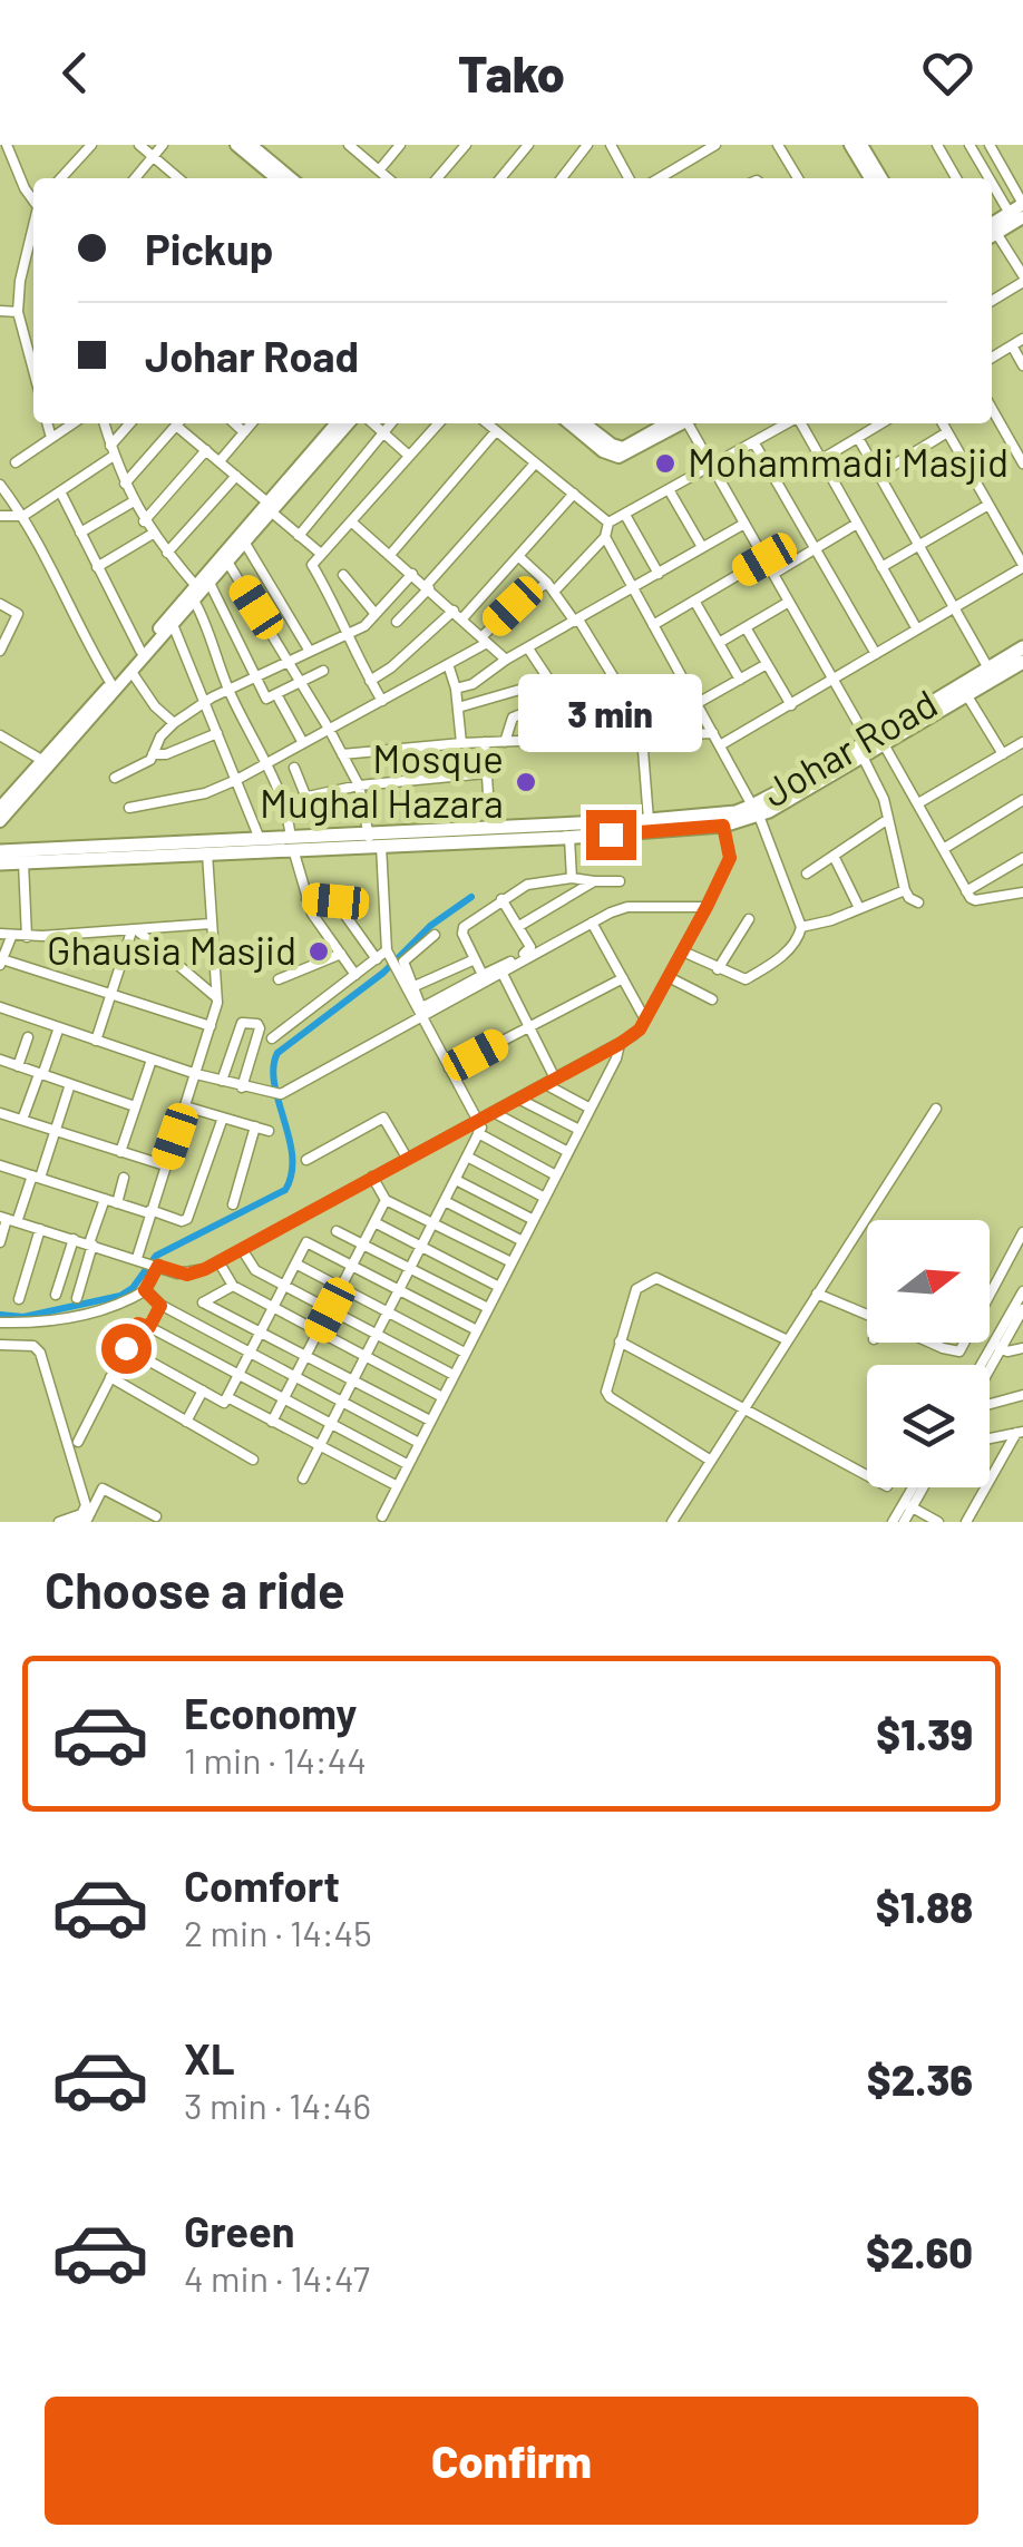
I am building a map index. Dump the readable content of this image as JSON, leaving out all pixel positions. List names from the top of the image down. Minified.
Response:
{"streets":{"main road":["Johar Road"]},"places":["Mohammadi Masjid","Mosque Mughal Hazara","Ghausia Masjid"],"north":"right","page":{"header":"Tako","banner":["Pickup","Johar Road"],"bubble":"3 min","heading":"Choose a ride","list":[{"name":"Economy","note":"1 min · 14:44","value":"$1.39"},{"name":"Comfort","note":"2 min · 14:45","value":"$1.88"},{"name":"XL","note":"3 min · 14:46","value":"$2.36"},{"name":"Green","note":"4 min · 14:47","value":"$2.60"}],"buttons":"Confirm"}}
